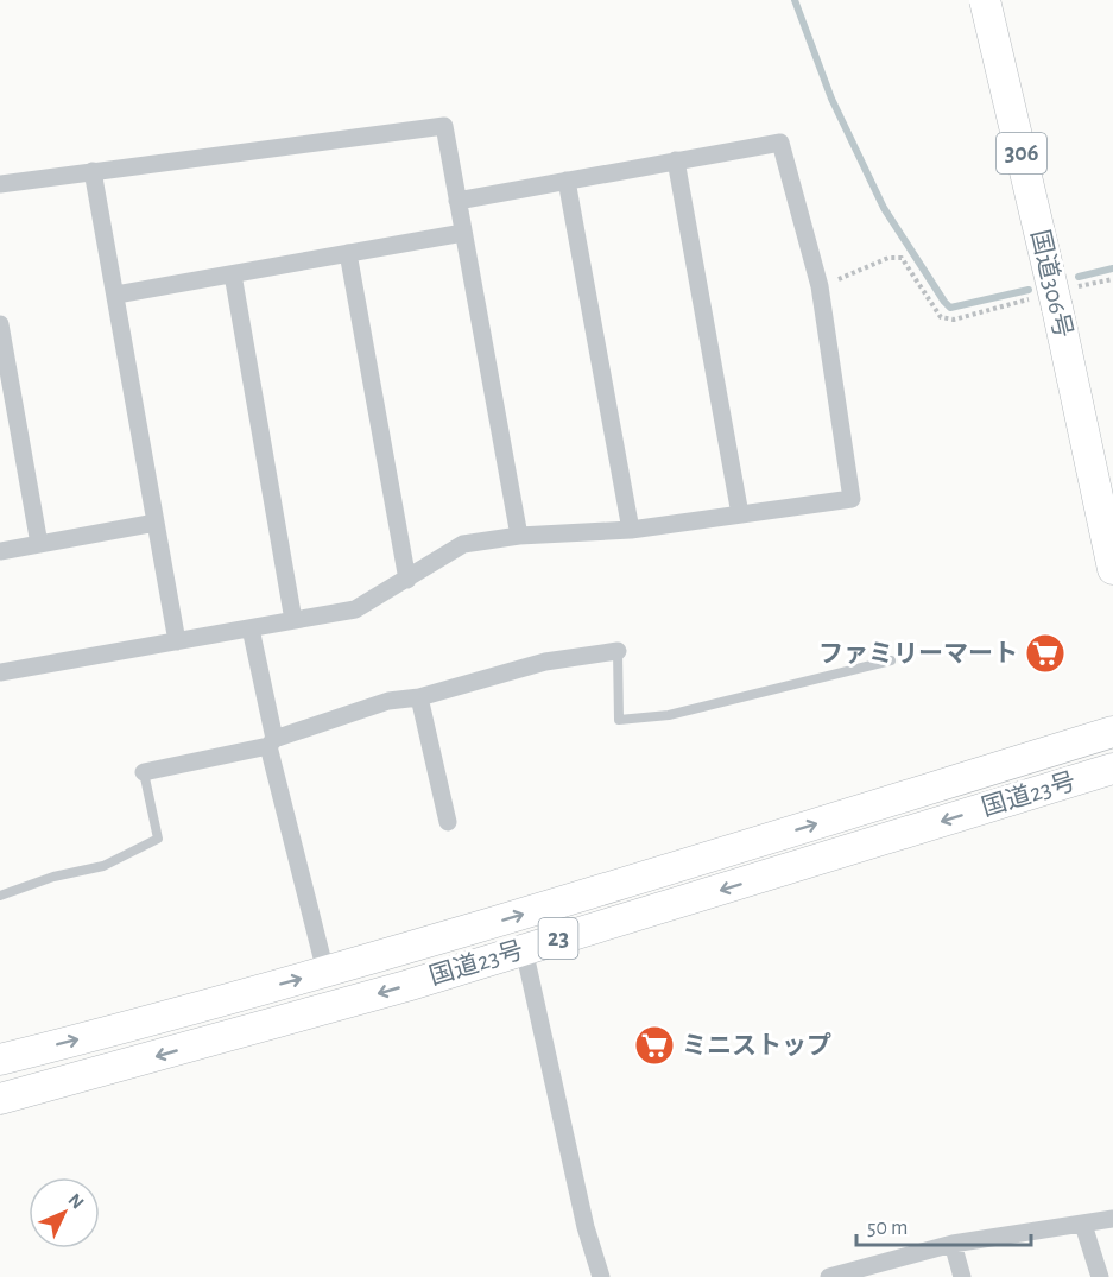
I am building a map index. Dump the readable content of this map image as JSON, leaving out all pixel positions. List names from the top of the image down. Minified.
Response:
{"streets":{"highway":["306","国道306号","国道23号","23"]},"places":{"supermarket":["ファミリーマート","ミニストップ"]},"scale_bar":"50 m","north":"top right"}
